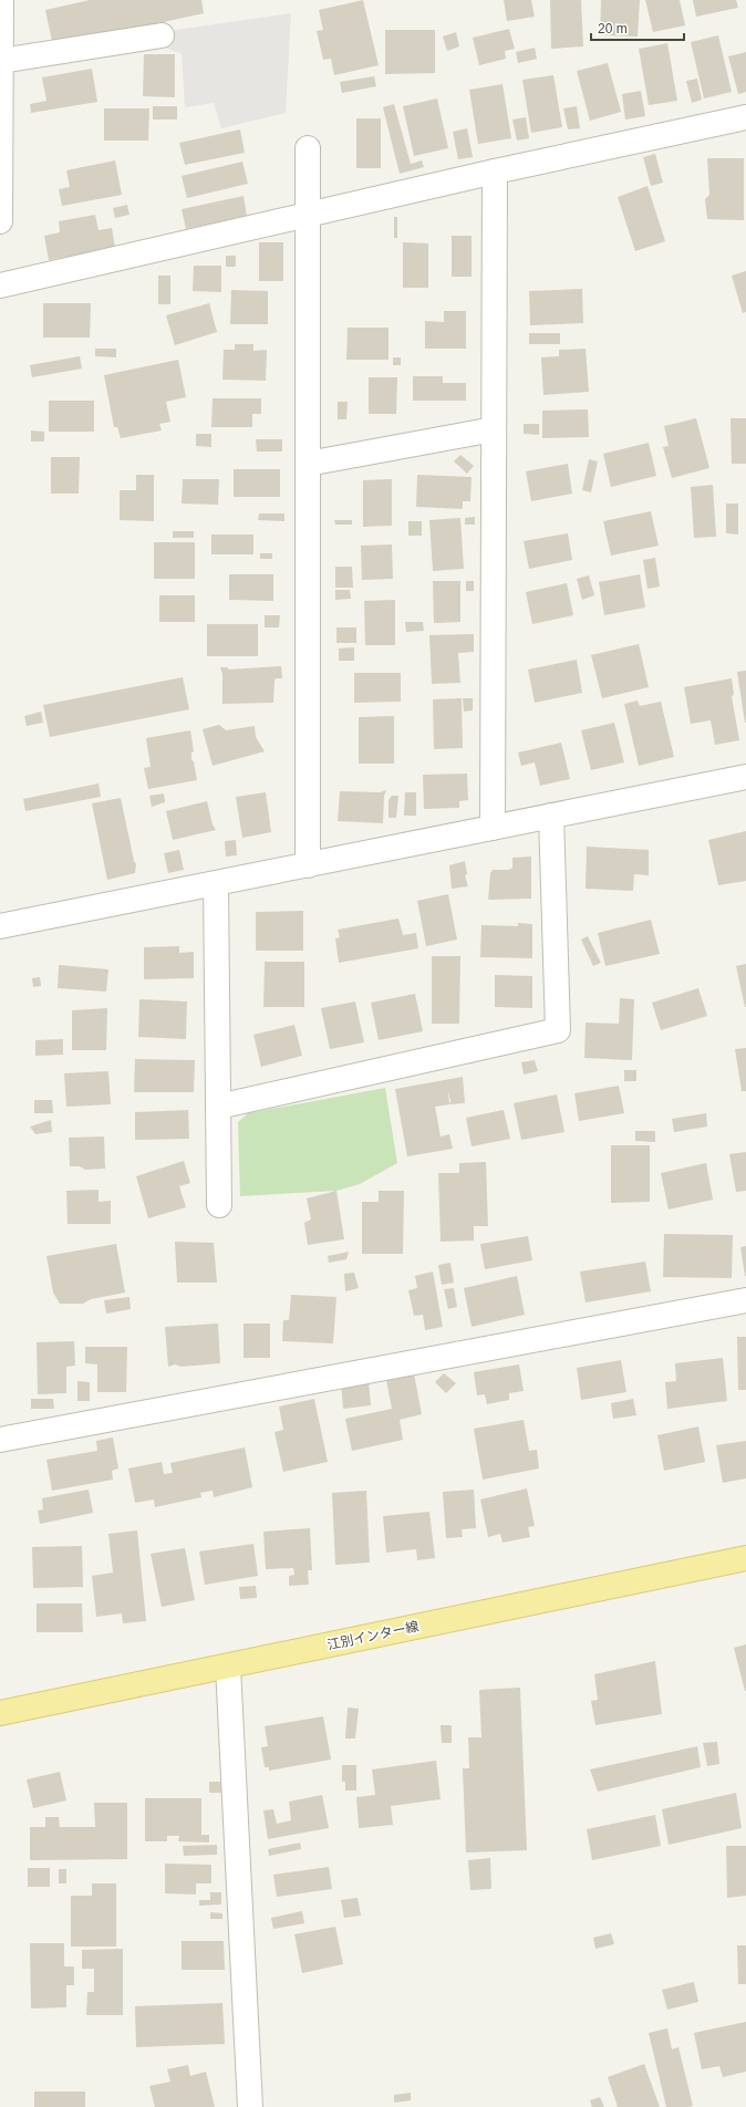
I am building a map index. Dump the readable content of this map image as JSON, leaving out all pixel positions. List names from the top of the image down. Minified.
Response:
{"streets":{"main road":["江別インター線"]},"scale_bar":"20 m"}
